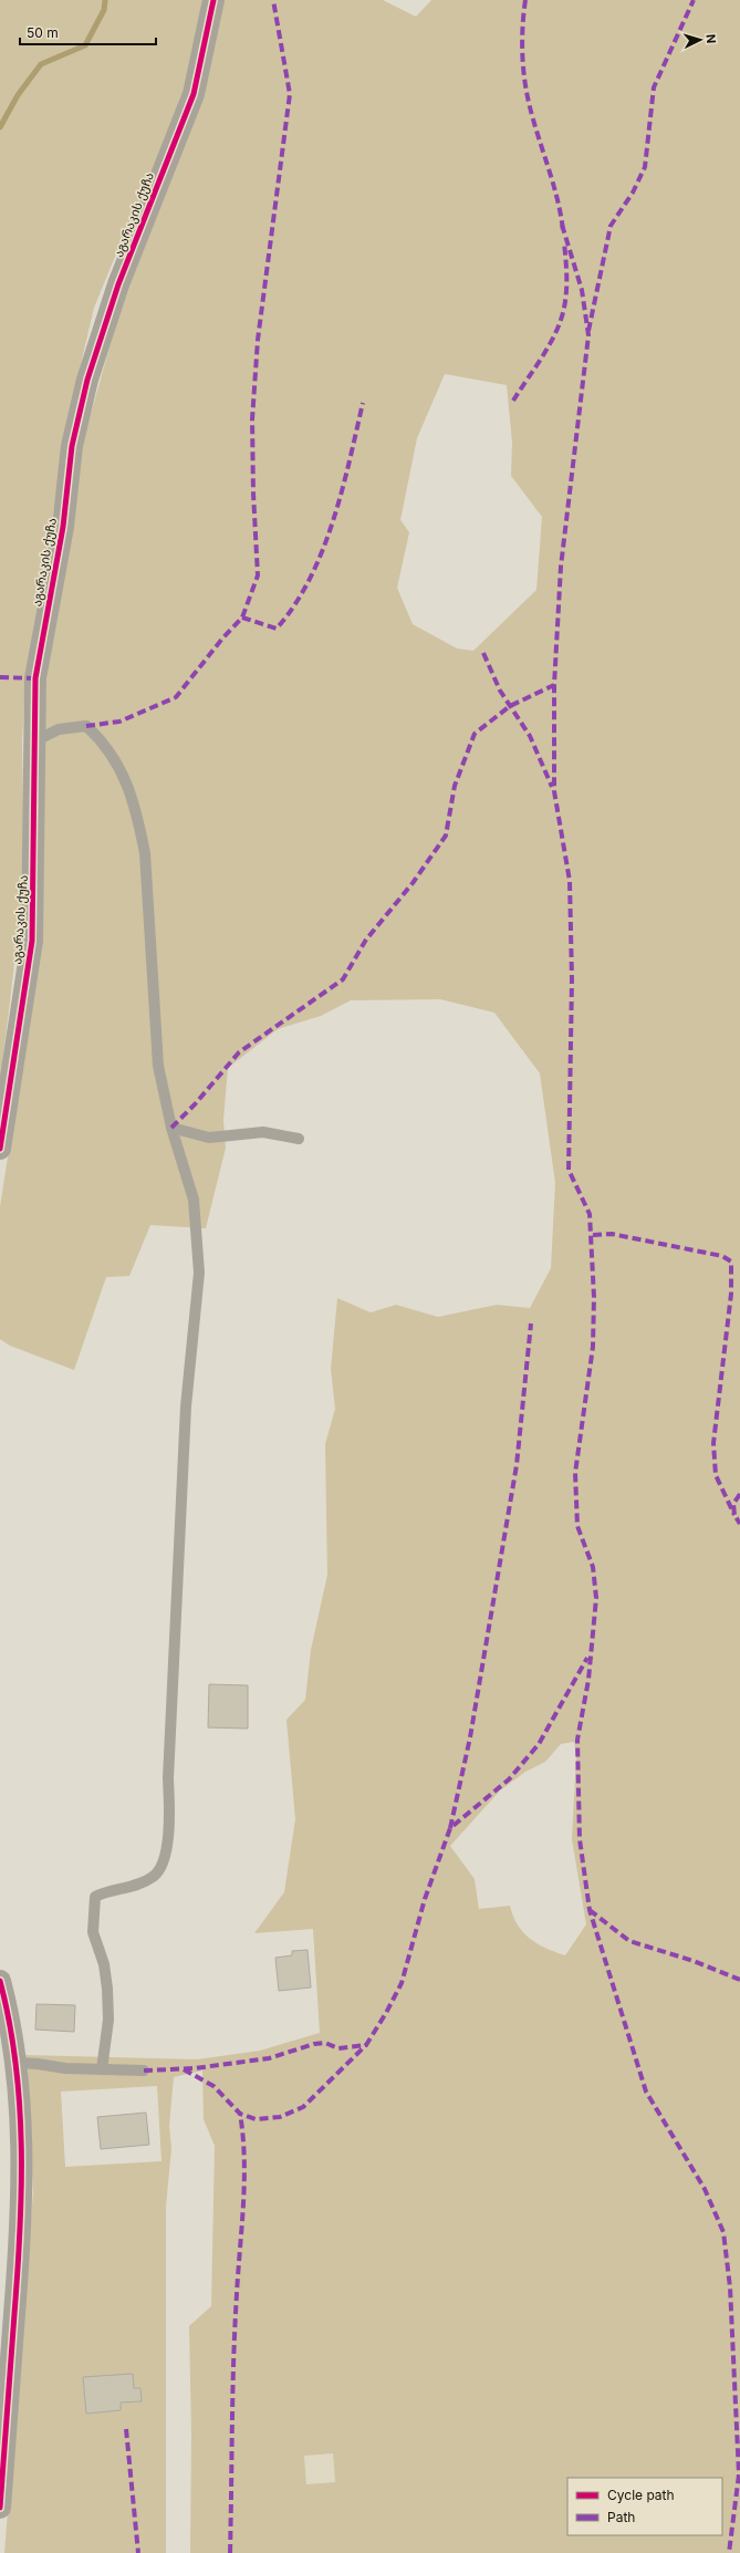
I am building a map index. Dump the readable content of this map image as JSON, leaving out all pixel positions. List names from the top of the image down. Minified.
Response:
{"streets":{"street":["აგარაკის ქუჩა"]},"legend":["Cycle path","Path"],"scale_bar":"50 m","north":"right"}
